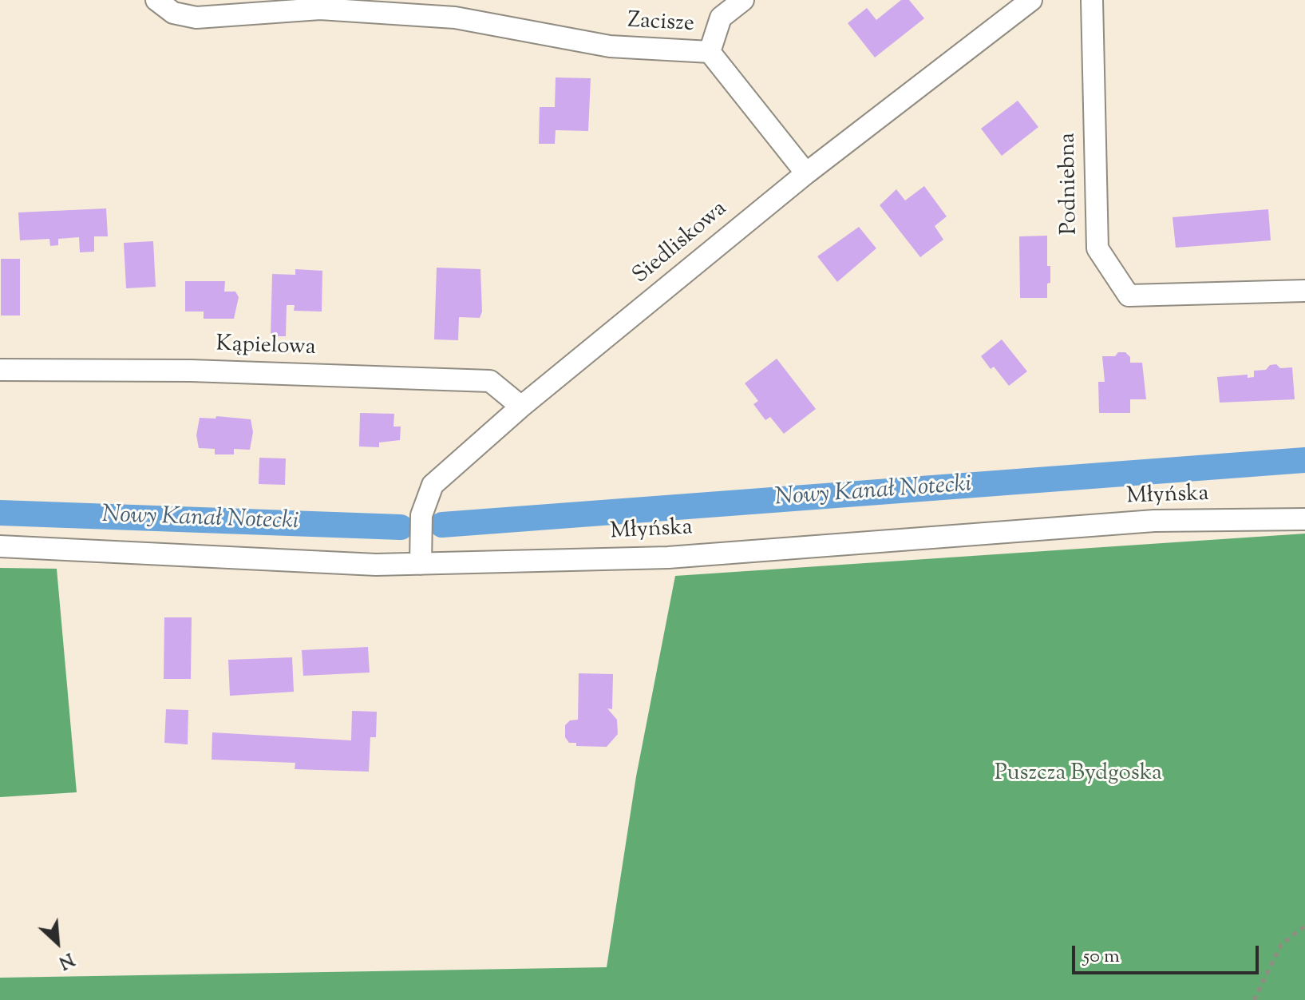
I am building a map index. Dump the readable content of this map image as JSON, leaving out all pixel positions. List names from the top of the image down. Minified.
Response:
{"streets":{"street":["Zacisze","Podniebna","Siedliskowa","Kąpielowa","Młyńska"]},"crossings":[["Zacisze","Siedliskowa"],["Siedliskowa","Kąpielowa"],["Siedliskowa","Młyńska"]],"water":["Nowy Kanał Notecki"],"parks":["Puszcza Bydgoska"],"scale_bar":"50 m","north":"bottom right"}
